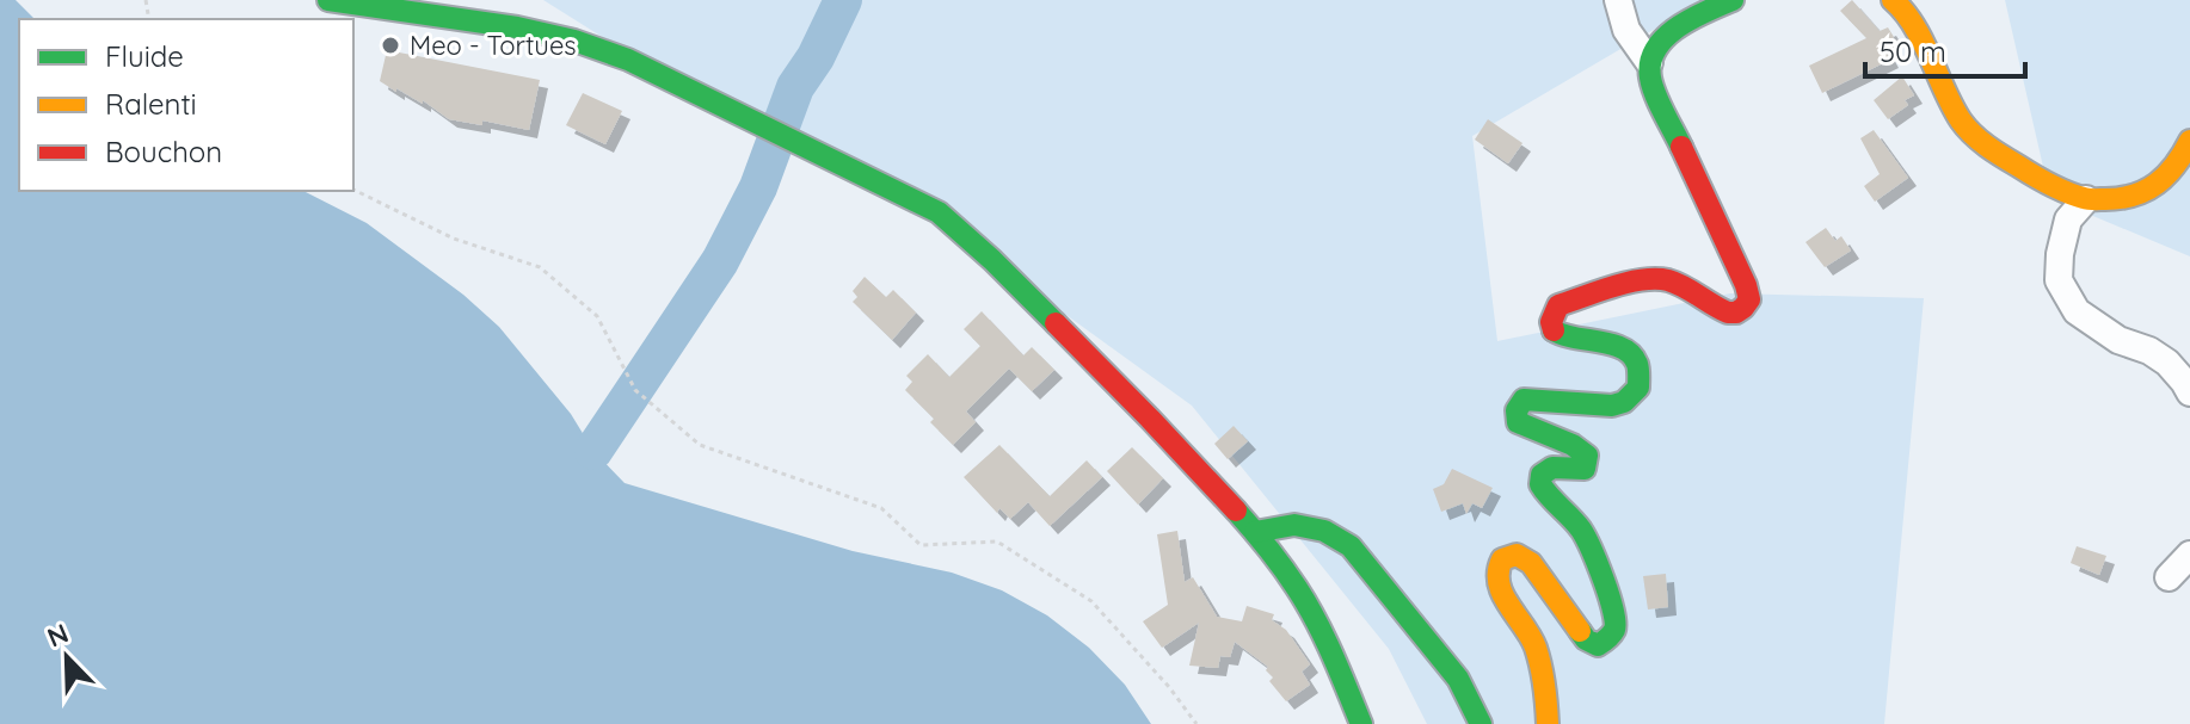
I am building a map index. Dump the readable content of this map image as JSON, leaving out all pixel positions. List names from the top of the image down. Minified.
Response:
{"places":["Meo - Tortues"],"legend":["Fluide","Ralenti","Bouchon"],"scale_bar":"50 m","north":"top left"}
